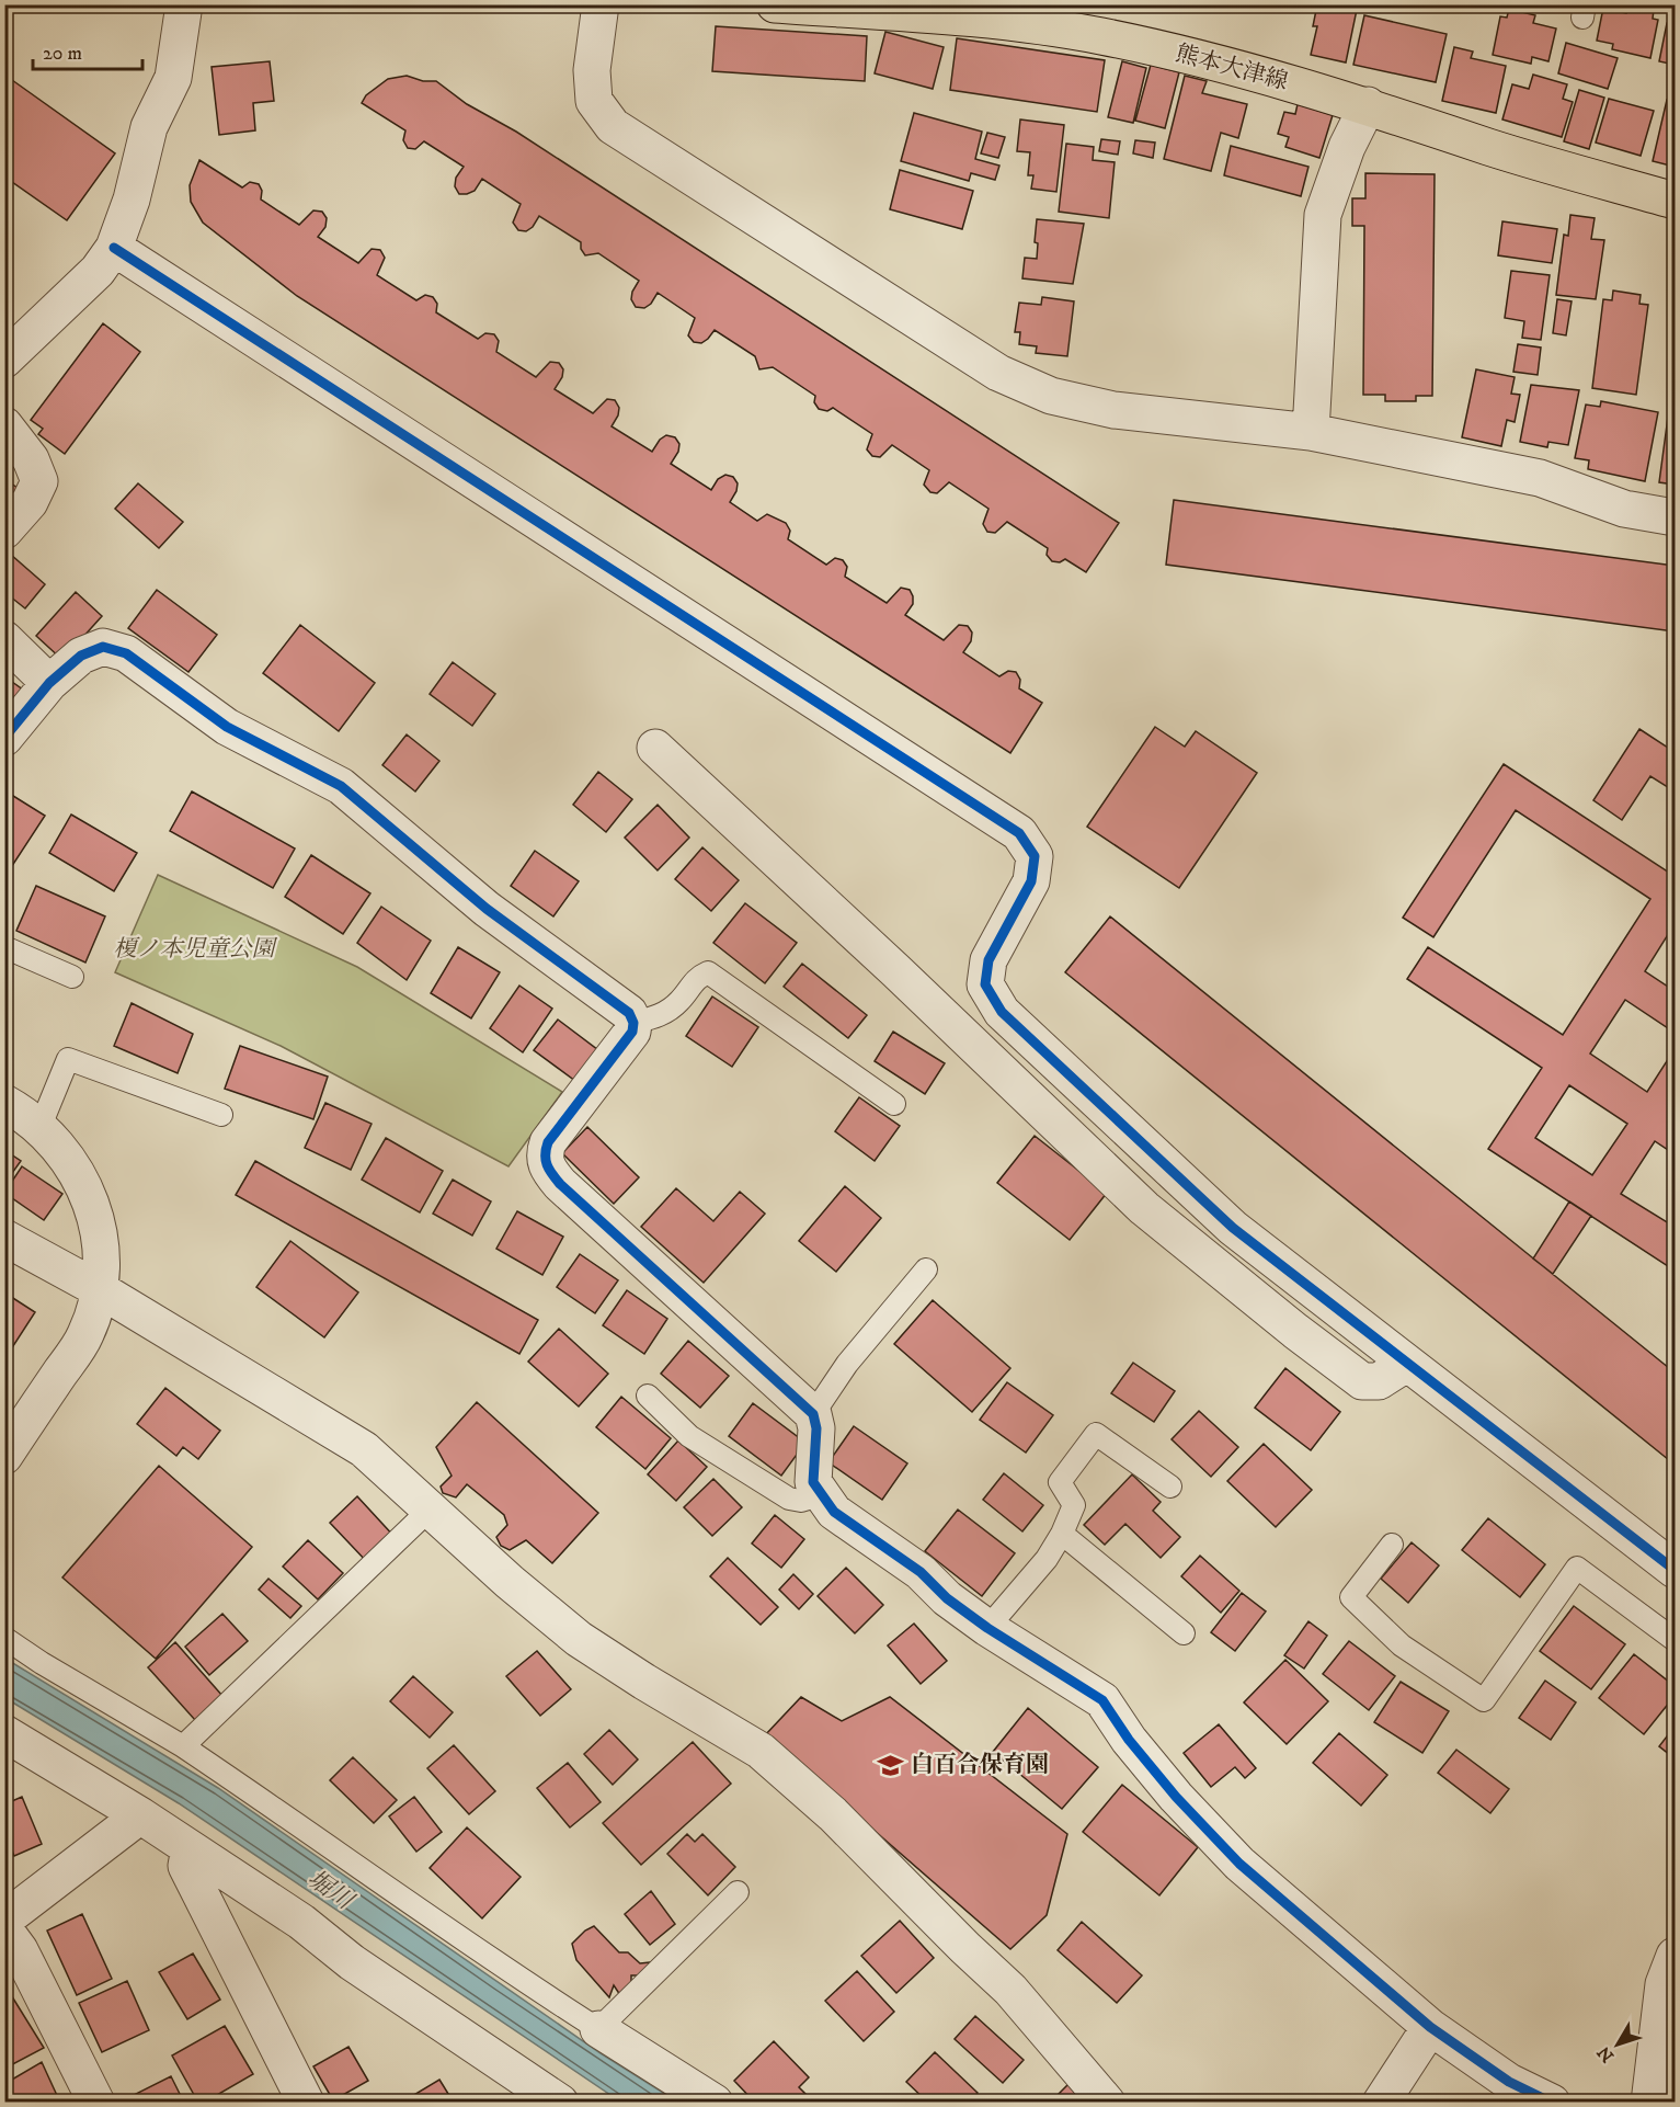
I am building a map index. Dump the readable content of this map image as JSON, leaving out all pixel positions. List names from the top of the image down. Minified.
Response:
{"streets":{"main road":["熊本大津線"]},"water":["堀川"],"parks":["榎ノ本児童公園"],"places":{"school or university":["白百合保育園"]},"scale_bar":"20 m","north":"bottom left"}
